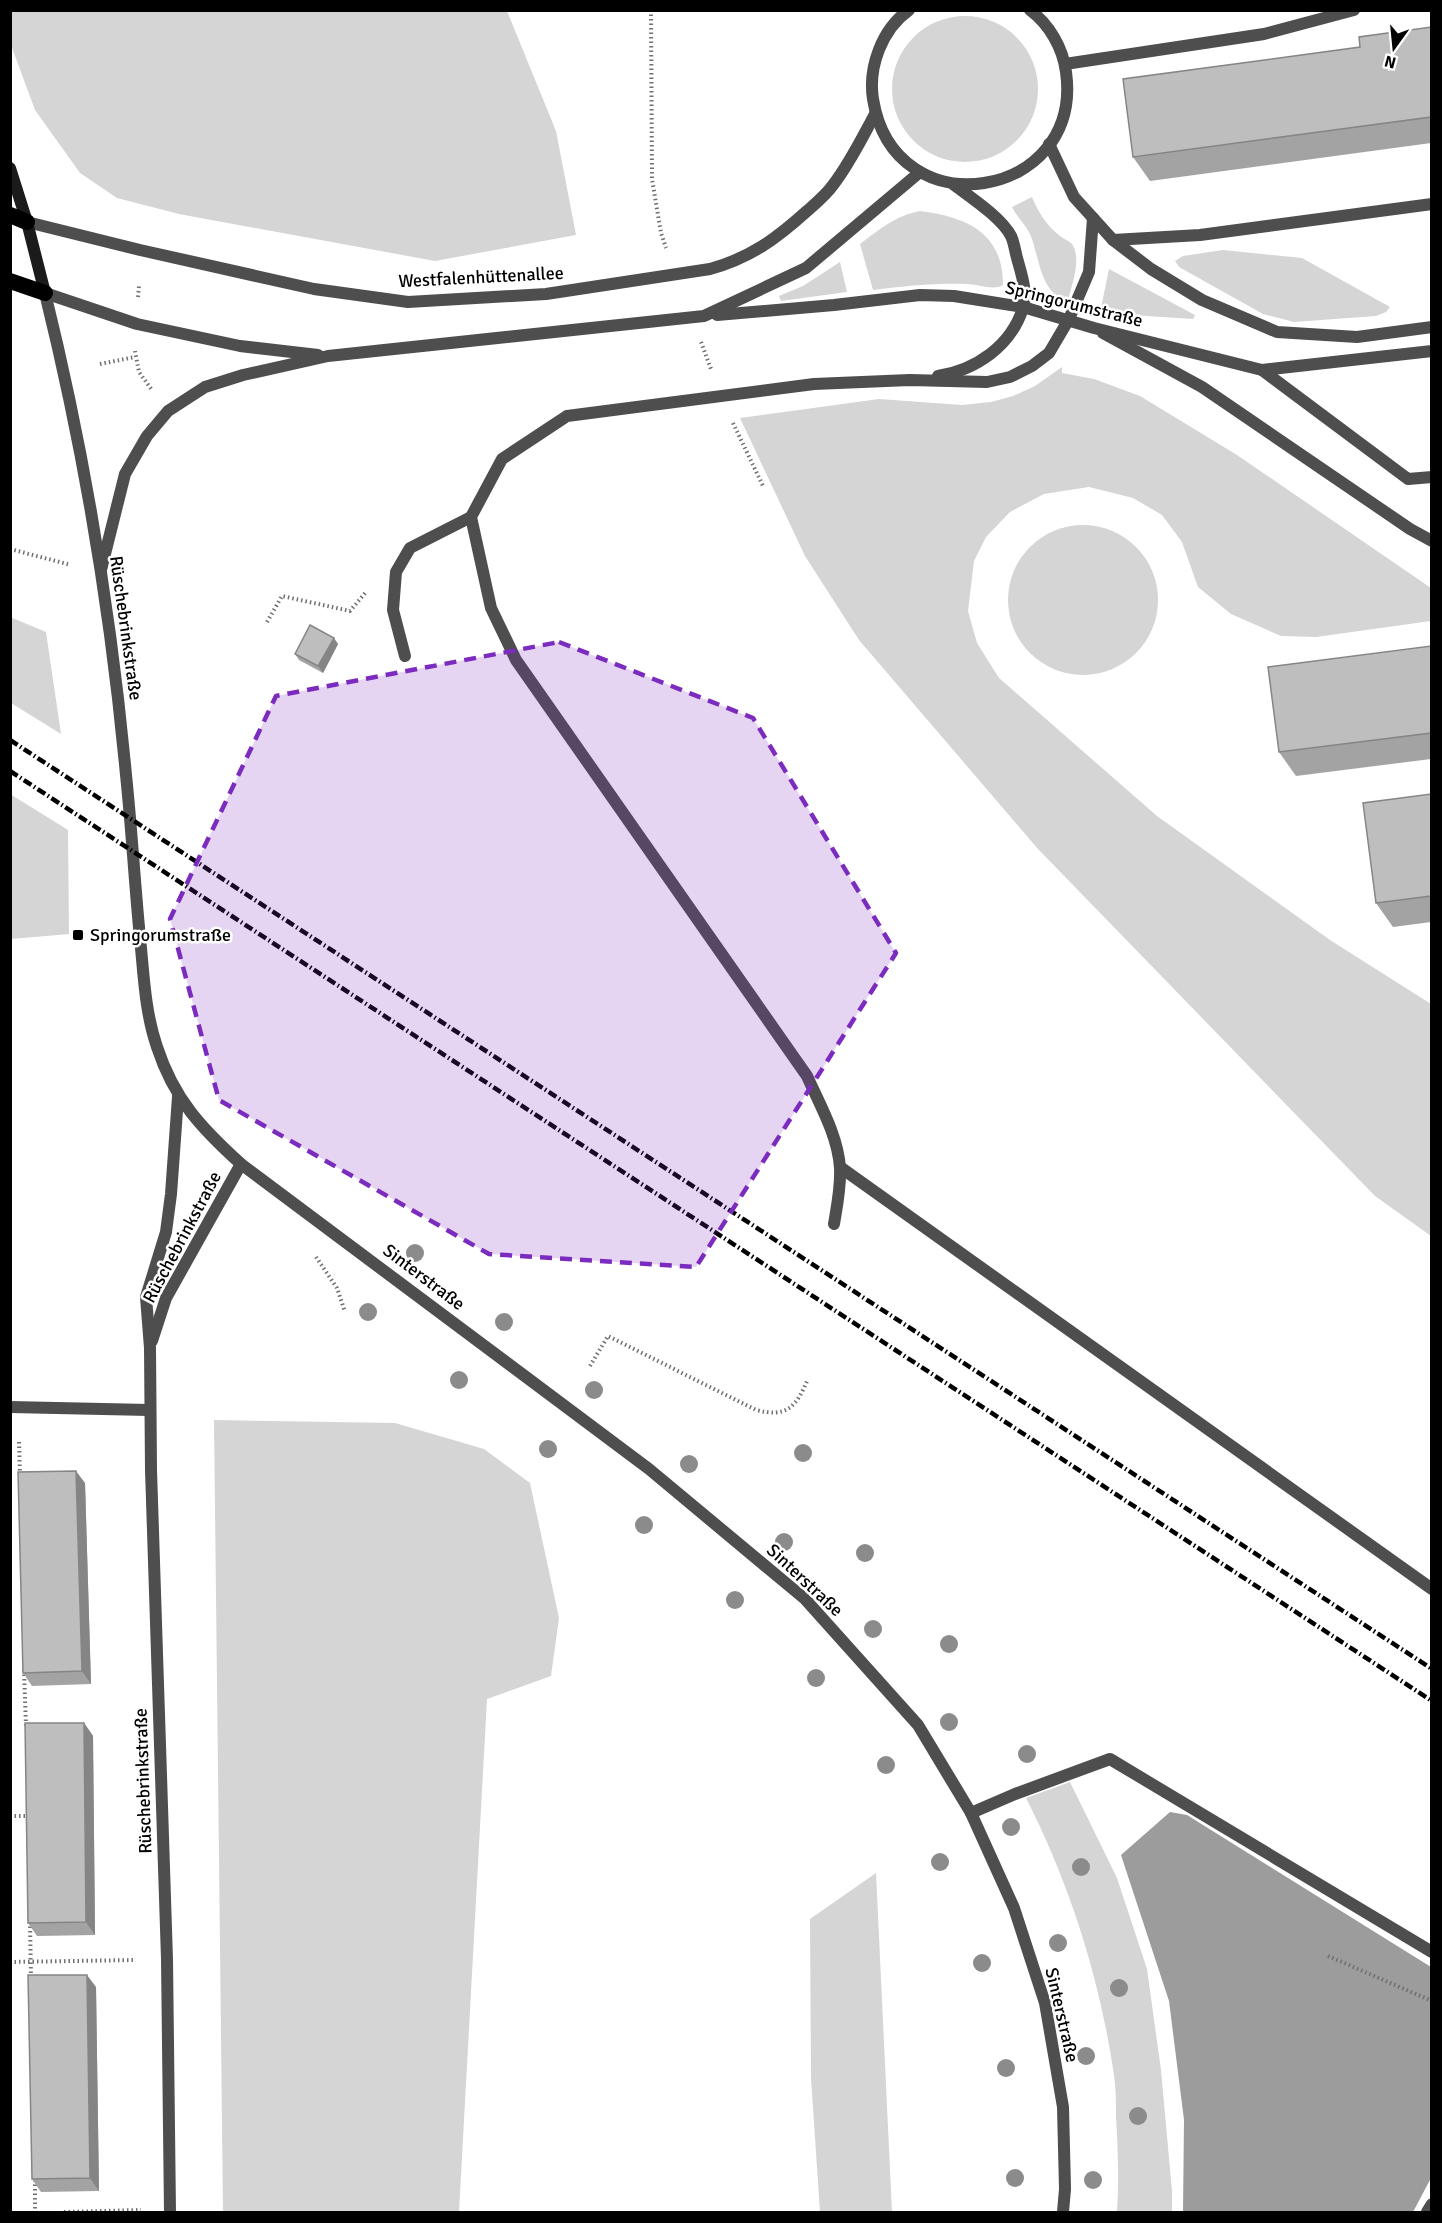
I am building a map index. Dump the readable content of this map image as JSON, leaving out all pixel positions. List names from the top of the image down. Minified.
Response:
{"streets":{"main road":["Rüschebrinkstraße"],"street":["Westfalenhüttenallee","Springorumstraße","Sinterstraße"]},"crossings":[["Westfalenhüttenallee","Rüschebrinkstraße"],["Rüschebrinkstraße","Sinterstraße"]],"places":{"transit":["Springorumstraße"]},"north":"bottom"}
